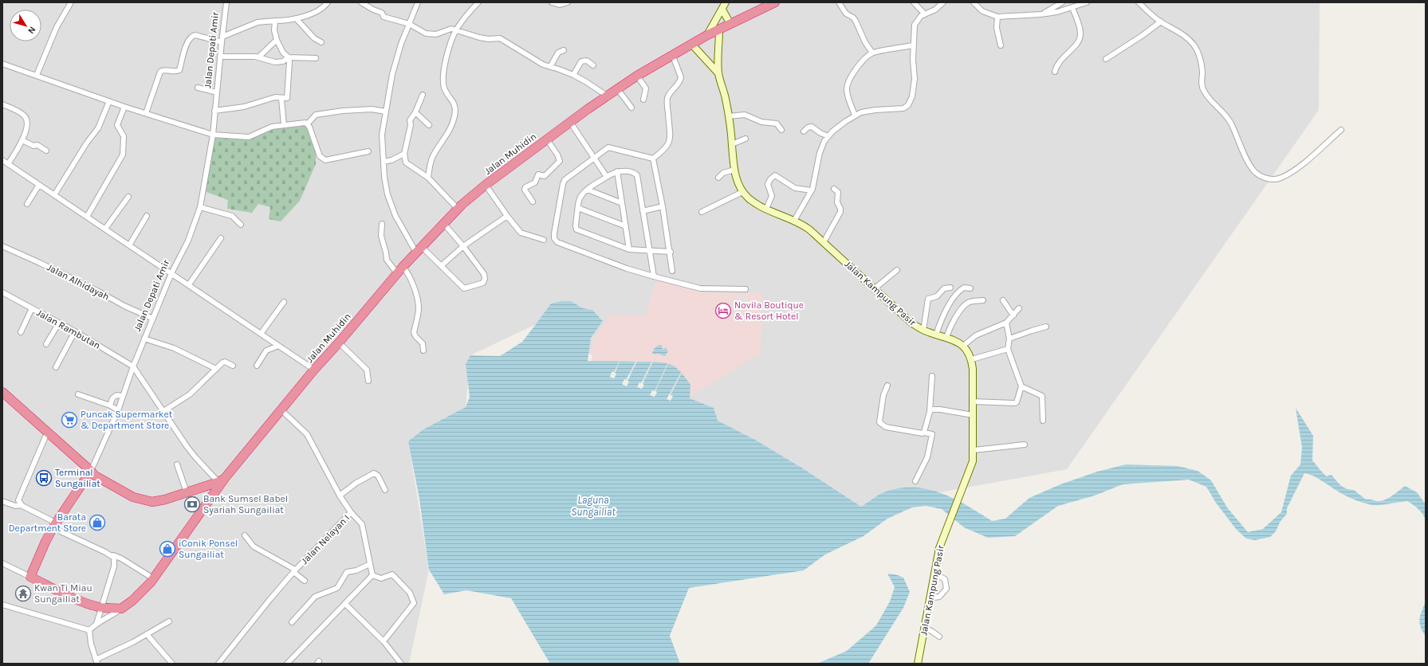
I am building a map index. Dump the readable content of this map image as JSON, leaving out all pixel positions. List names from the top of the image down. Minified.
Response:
{"streets":{"highway":["Jalan Depati Amir","Jalan Muhidin"],"street":["Jalan Alhidayah","Jalan Kampung Pasir","Jalan Rambutan","Jalan Nelayan I"]},"crossings":[["Jalan Depati Amir","Jalan Alhidayah"],["Jalan Depati Amir","Jalan Rambutan"],["Jalan Muhidin","Jalan Kampung Pasir"],["Jalan Muhidin","Jalan Nelayan I"]],"water":["Laguna Sungailiat"],"places":{"hotel":["Novila Boutique & Resort Hotel"],"supermarket":["Puncak Supermarket & Department Store"],"bus stop":["Terminal Sungailiat"],"bank":["Bank Sumsel Babel Syariah Sungailiat"],"shop":["Barata Department Store","iConik Ponsel Sungailiat"],"temple":["Kwan Ti Miau Sungailiat"]},"north":"bottom right"}
